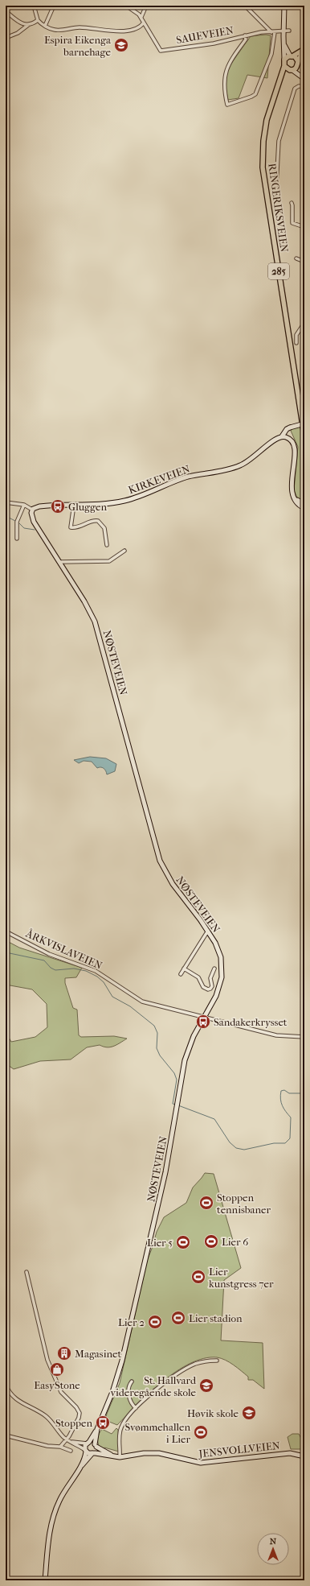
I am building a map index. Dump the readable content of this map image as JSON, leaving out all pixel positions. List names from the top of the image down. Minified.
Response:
{"streets":{"main road":["RINGERIKSVEIEN","285","KIRKEVEIEN","NØSTEVEIEN","JENSVOLLVEIEN"],"street":["SAUEVEIEN","ÅRKVISLAVEIEN"]},"crossings":[["KIRKEVEIEN","NØSTEVEIEN"],["NØSTEVEIEN","ÅRKVISLAVEIEN"],["NØSTEVEIEN","JENSVOLLVEIEN"]],"places":{"school or university":["Espira Eikenga barnehage","St. Hallvard videregående skole","Høvik skole"],"bus stop":["Gluggen","Sandakerkrysset","Stoppen"],"sports":["Stoppen tennisbaner","Lier 6","Lier 5","Lier kunstgress 7er","Lier stadion","Lier 2","Svømmehallen i Lier"],"building":["Magasinet"],"shop":["EasyStone"]},"north":"top"}
